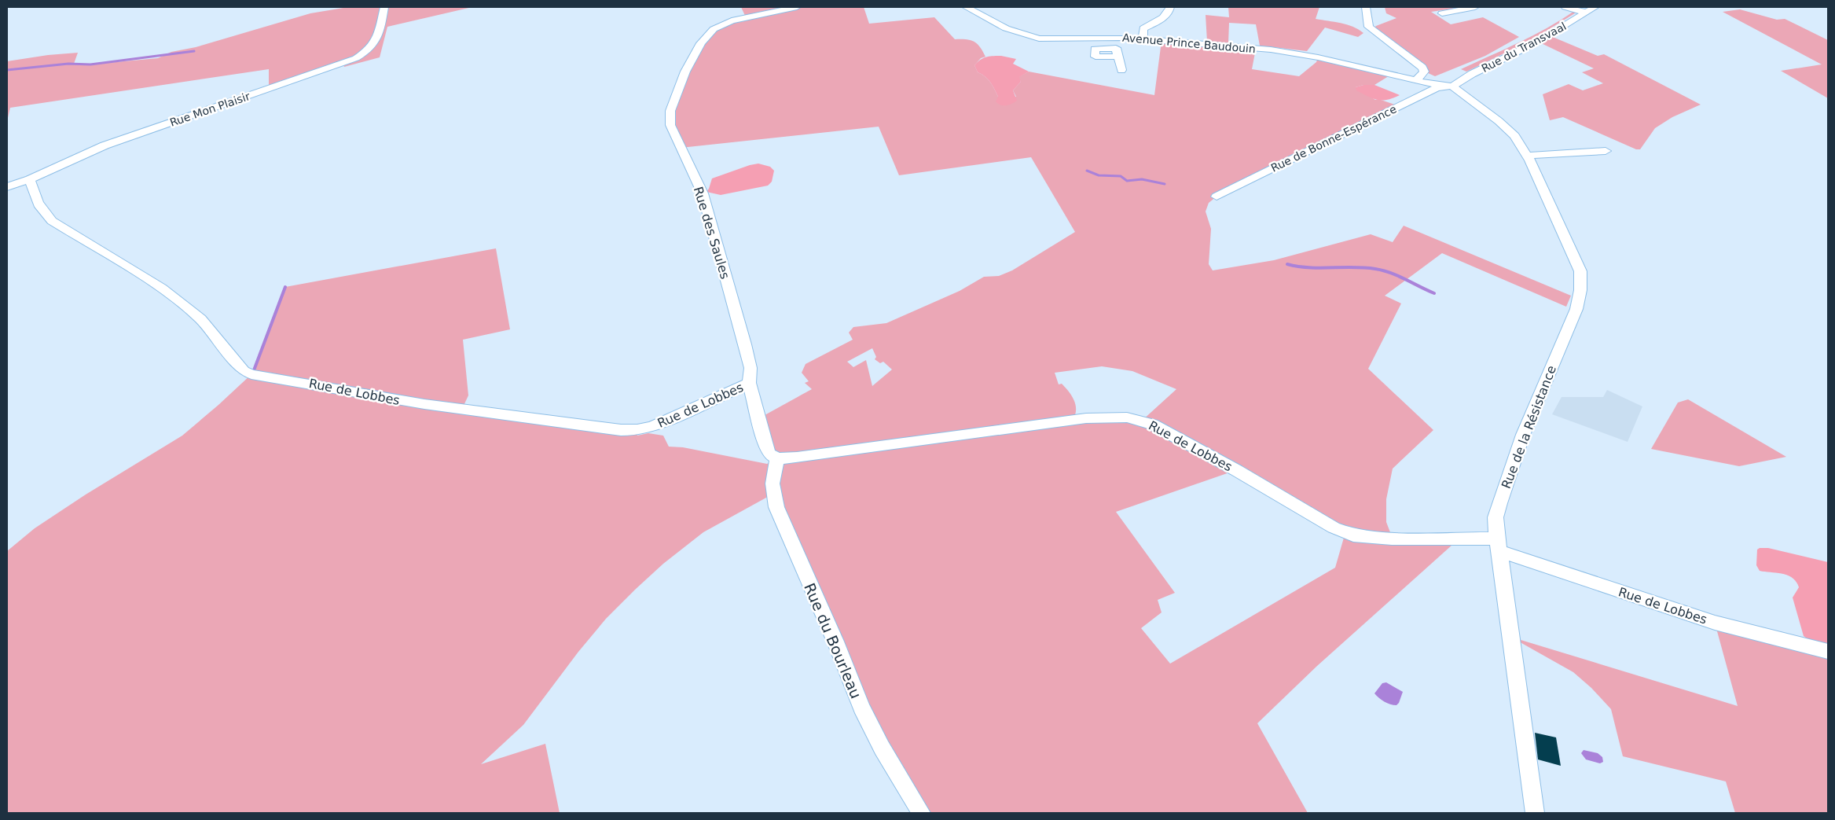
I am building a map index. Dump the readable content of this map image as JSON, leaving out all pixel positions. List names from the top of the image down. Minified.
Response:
{"streets":{"street":["Avenue Prince Baudouin","Rue du Transvaal","Rue Mon Plaisir","Rue de Bonne-Espérance","Rue des Saules","Rue de Lobbes","Rue de la Résistance","Rue du Bourleau"]},"crossings":[["Avenue Prince Baudouin","Rue du Transvaal"],["Avenue Prince Baudouin","Rue de Bonne-Espérance"],["Avenue Prince Baudouin","Rue de la Résistance"],["Rue du Transvaal","Rue de Bonne-Espérance"],["Rue du Transvaal","Rue de la Résistance"],["Rue Mon Plaisir","Rue de Lobbes"],["Rue de Bonne-Espérance","Rue de la Résistance"],["Rue des Saules","Rue de Lobbes"],["Rue des Saules","Rue du Bourleau"],["Rue de Lobbes","Rue de la Résistance"],["Rue de Lobbes","Rue du Bourleau"]]}
